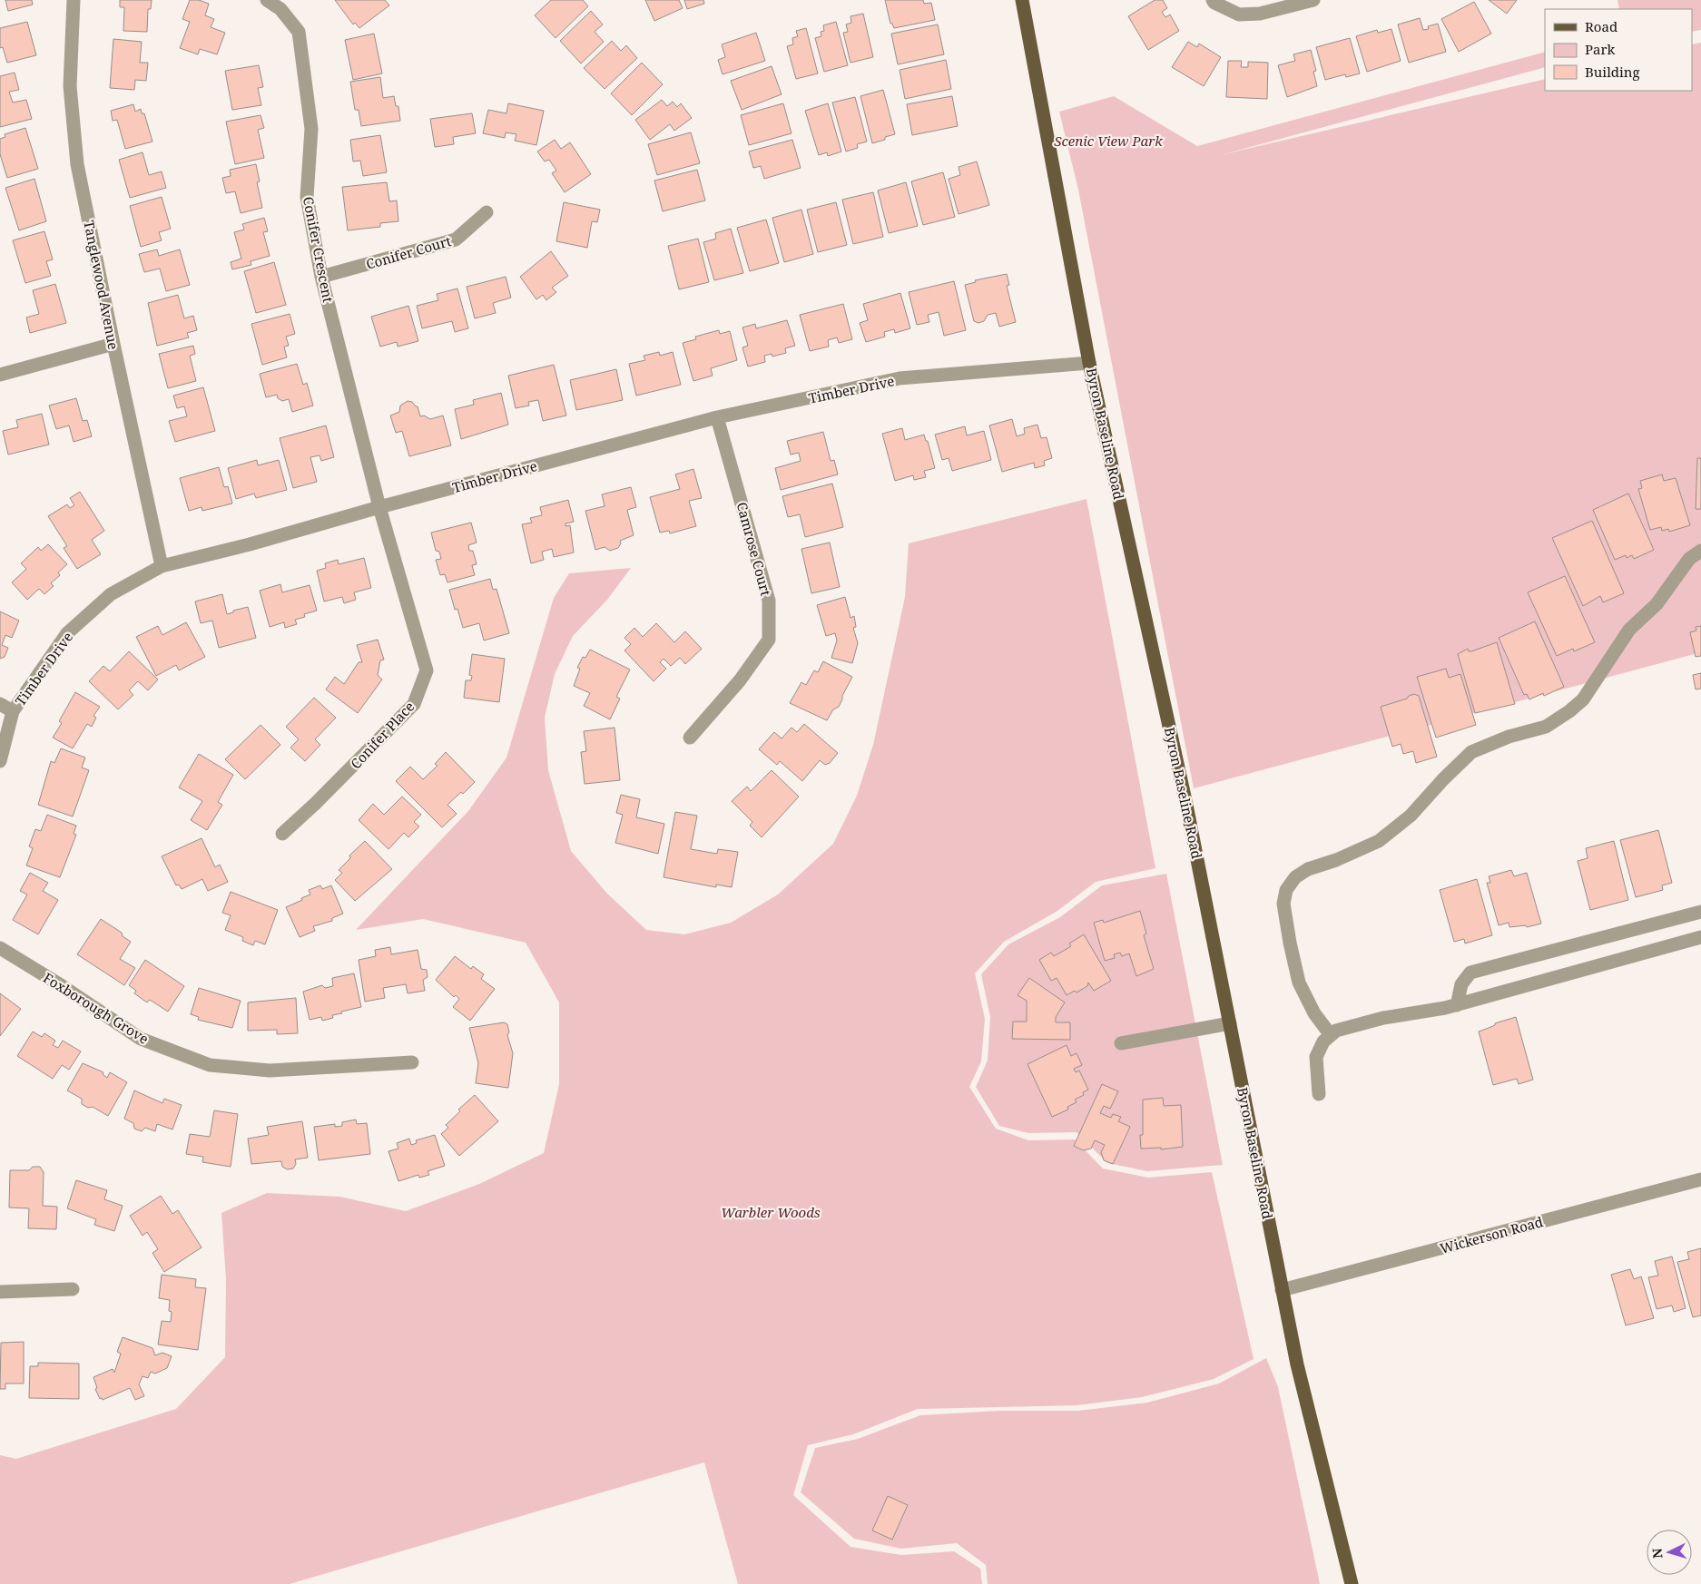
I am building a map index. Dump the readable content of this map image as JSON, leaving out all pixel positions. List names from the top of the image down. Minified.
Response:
{"streets":{"main road":["Byron Baseline Road"],"street":["Conifer Crescent","Conifer Court","Tanglewood Avenue","Timber Drive","Camrose Court","Conifer Place","Foxborough Grove","Wickerson Road"]},"crossings":[["Conifer Crescent","Conifer Court"],["Conifer Crescent","Timber Drive"],["Conifer Crescent","Conifer Place"],["Tanglewood Avenue","Timber Drive"],["Timber Drive","Byron Baseline Road"],["Timber Drive","Camrose Court"],["Timber Drive","Conifer Place"],["Byron Baseline Road","Wickerson Road"]],"parks":["Scenic View Park","Warbler Woods"],"legend":["Road","Park","Building"],"north":"left"}
